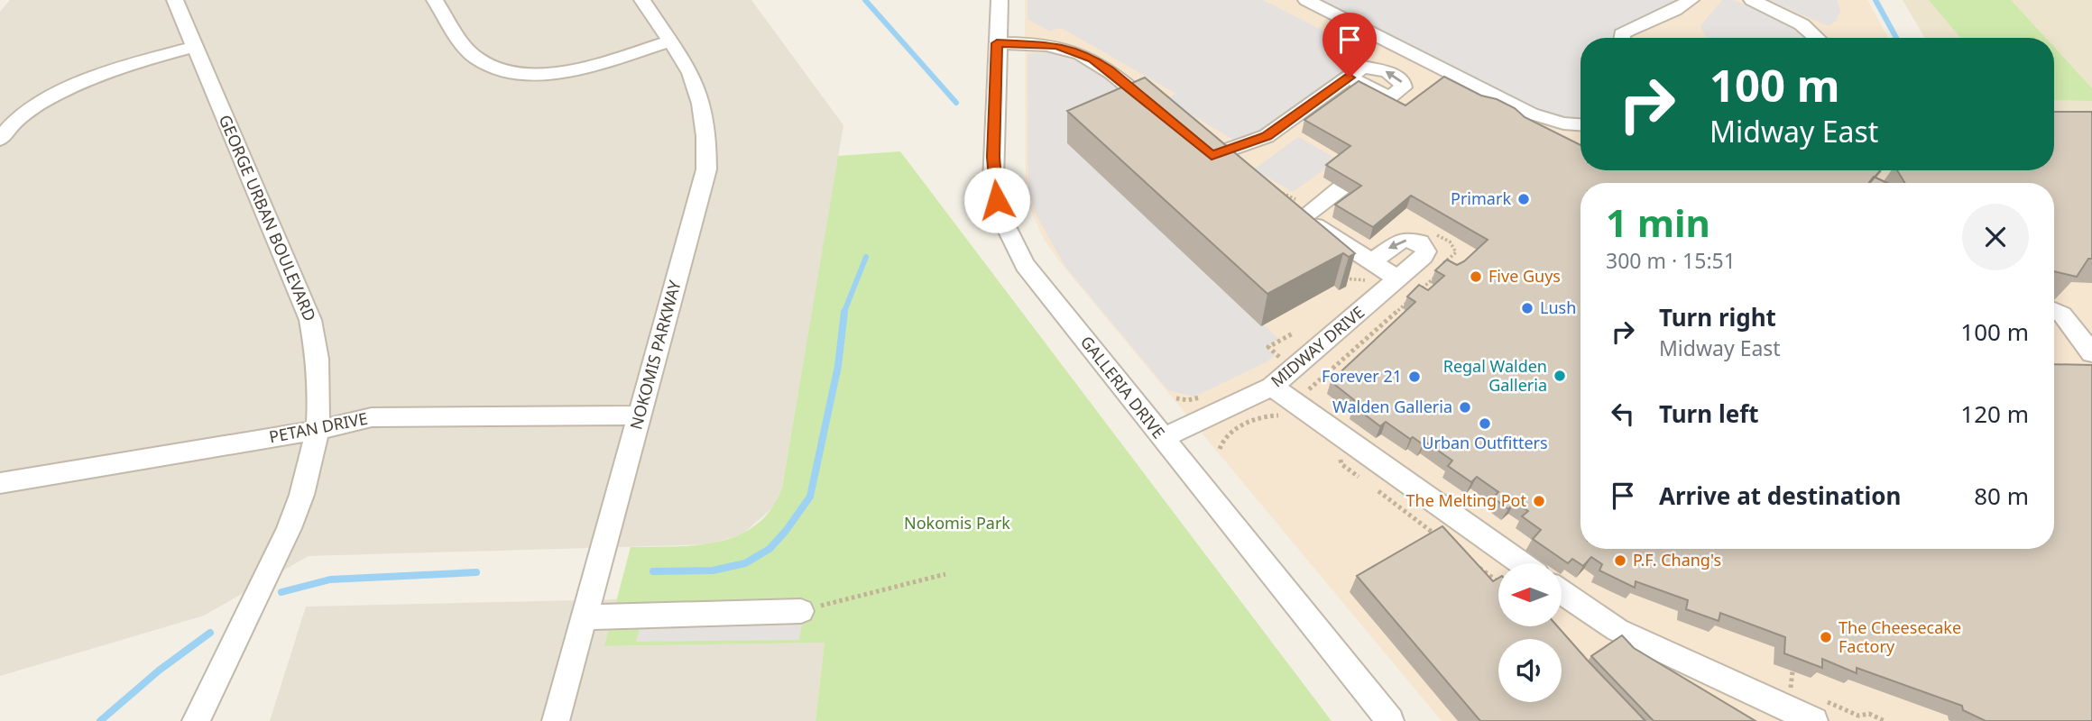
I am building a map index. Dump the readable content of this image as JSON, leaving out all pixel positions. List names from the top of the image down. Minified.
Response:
{"streets":{"street":["GEORGE URBAN BOULEVARD","MIDWAY DRIVE","NOKOMIS PARKWAY","GALLERIA DRIVE","PETAN DRIVE"]},"crossings":[["GEORGE URBAN BOULEVARD","PETAN DRIVE"],["MIDWAY DRIVE","GALLERIA DRIVE"],["NOKOMIS PARKWAY","PETAN DRIVE"]],"parks":["Nokomis Park"],"places":["Primark","Five Guys","Lush","Regal Walden Galleria","Forever 21","Walden Galleria","Urban Outfitters","The Melting Pot","P.F. Chang's","The Cheesecake Factory"],"north":"left","page":{"turn":["100 m","Midway East"],"heading":["1 min","300 m · 15:51"],"list":[{"name":"Turn right","note":"Midway East","value":"100 m"},{"name":"Turn left","value":"120 m"},{"name":"Arrive at destination","value":"80 m"}]}}
